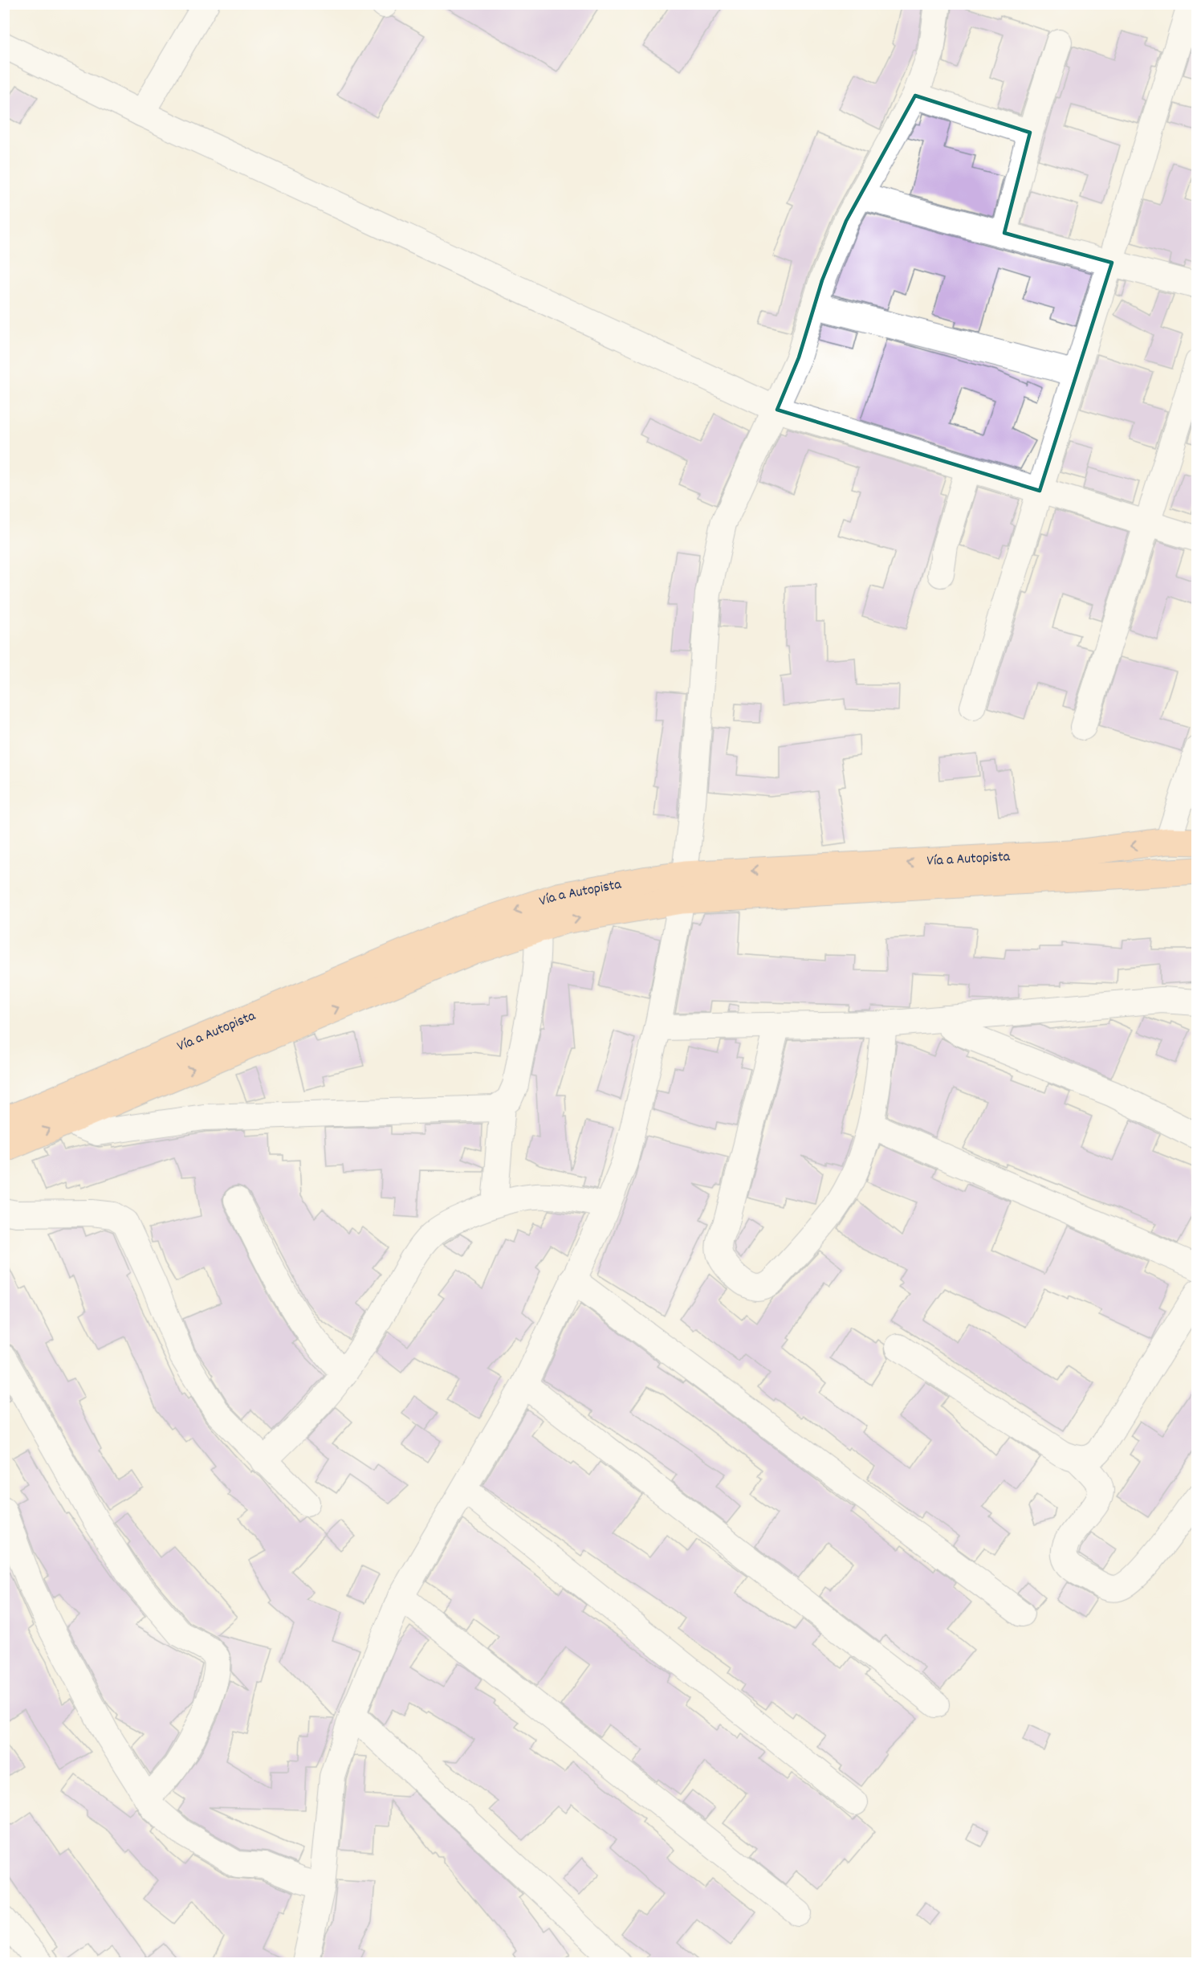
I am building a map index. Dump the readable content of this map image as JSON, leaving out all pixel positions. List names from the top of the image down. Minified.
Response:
{"streets":{"highway":["Vía a Autopista"]}}
